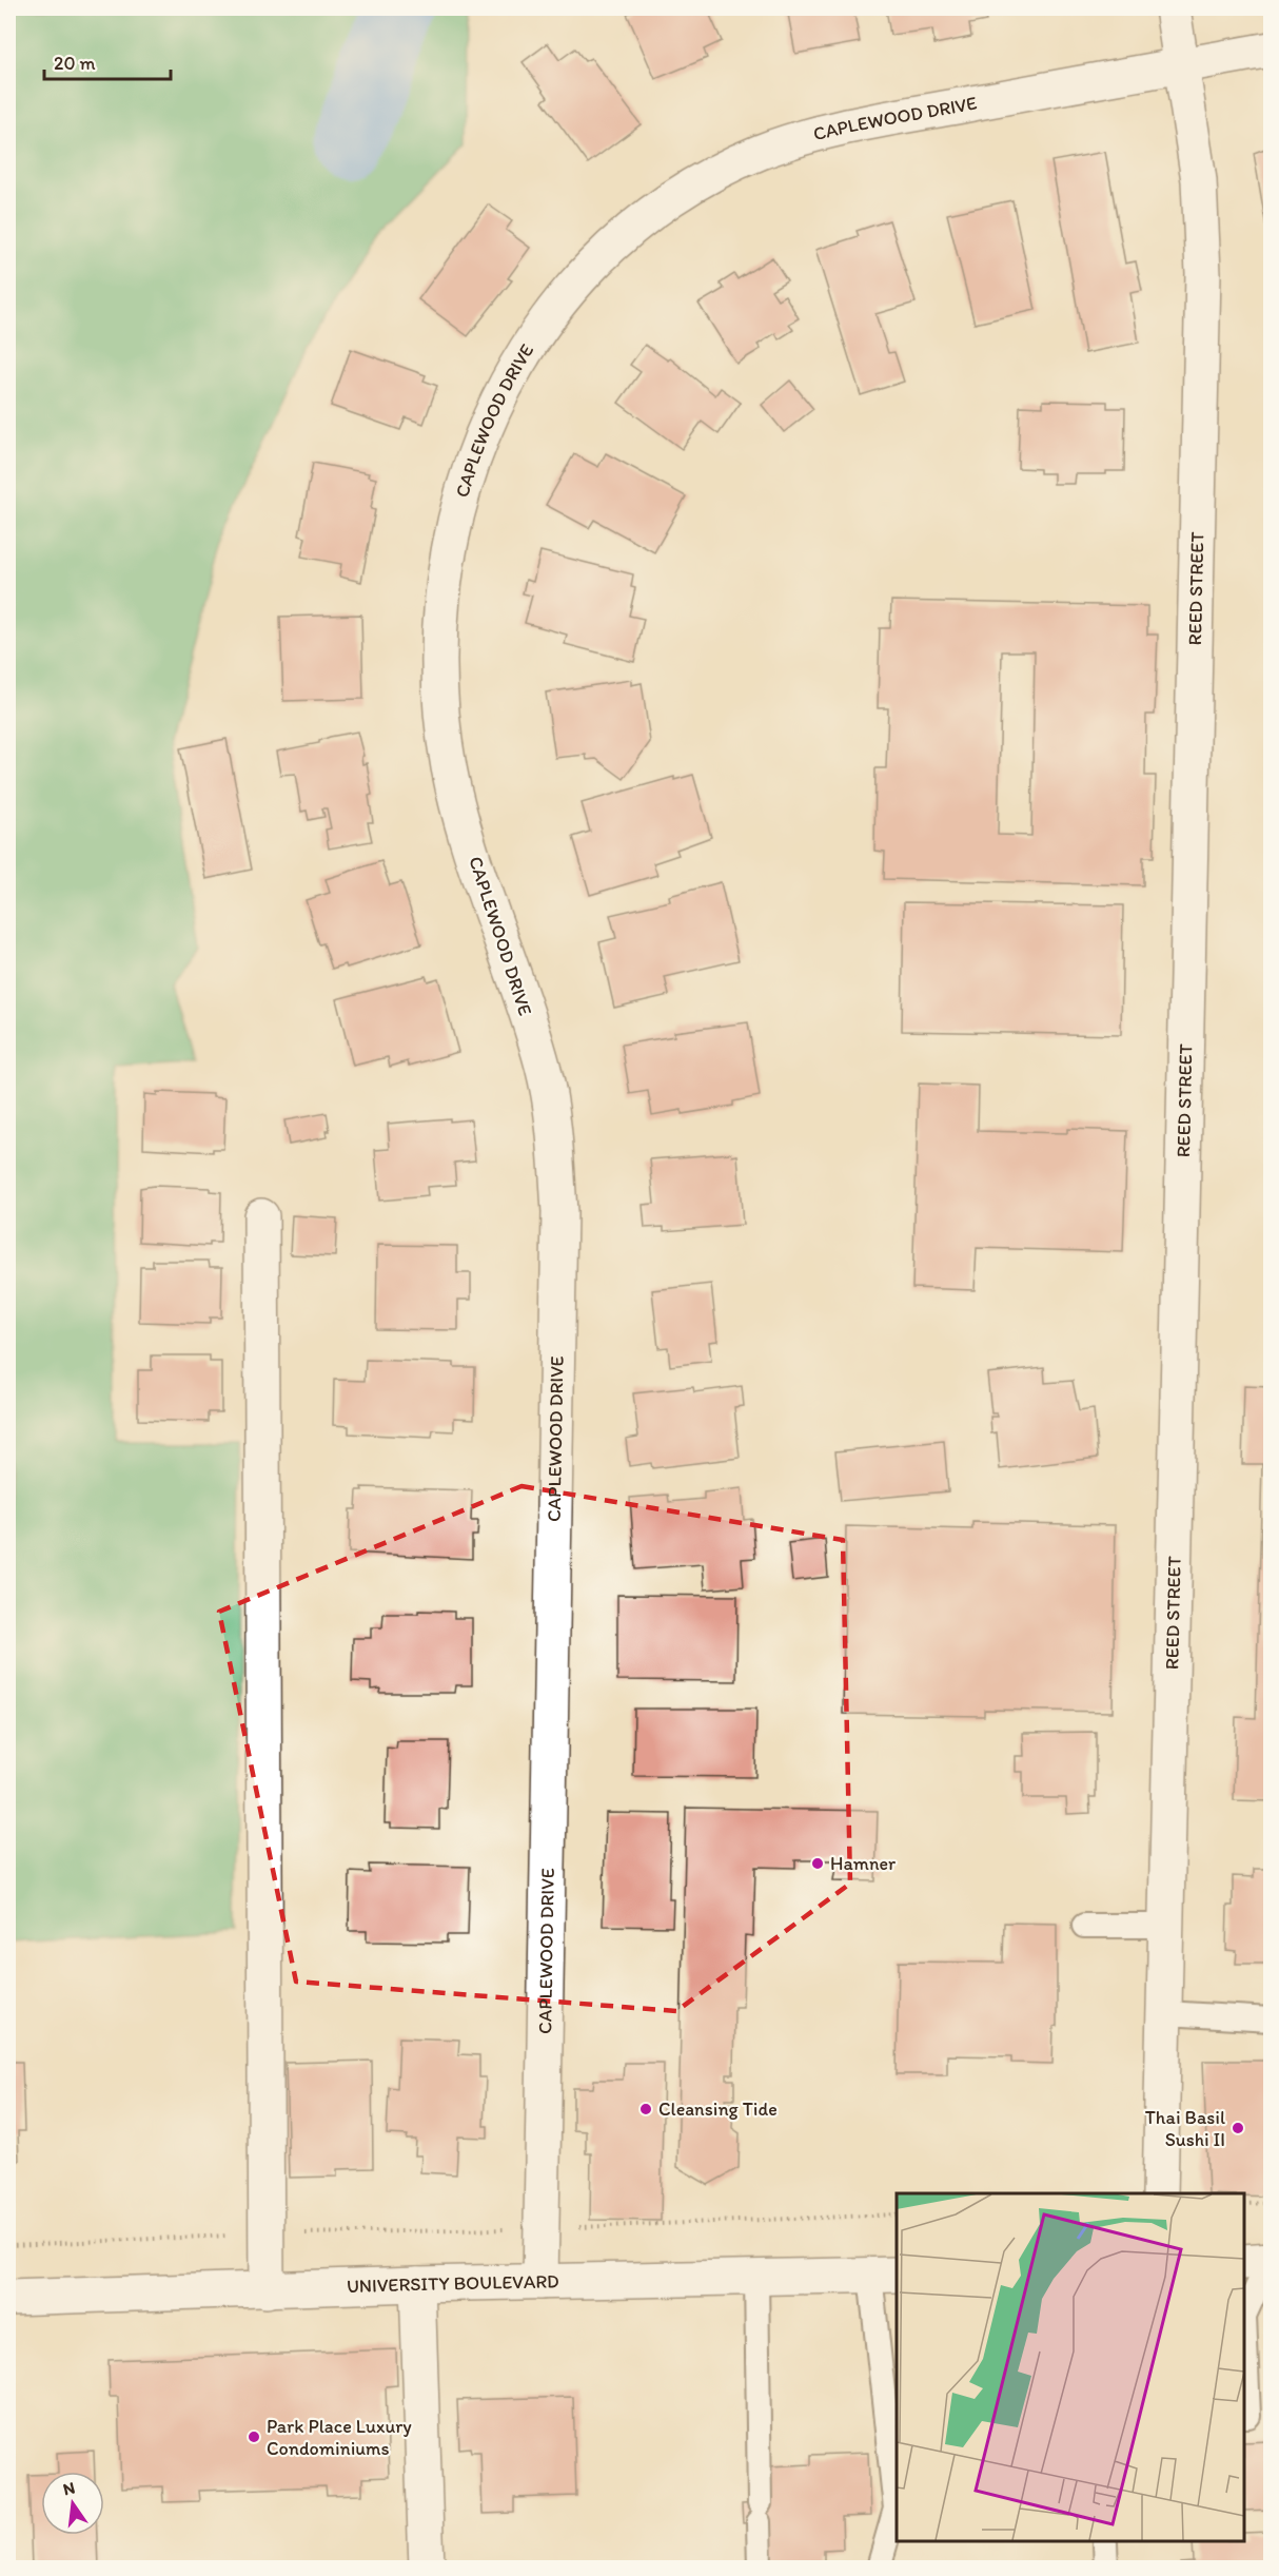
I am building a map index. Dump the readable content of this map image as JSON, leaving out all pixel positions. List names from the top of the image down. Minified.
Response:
{"streets":{"street":["CAPLEWOOD DRIVE","REED STREET","UNIVERSITY BOULEVARD"]},"crossings":[["CAPLEWOOD DRIVE","REED STREET"],["CAPLEWOOD DRIVE","UNIVERSITY BOULEVARD"]],"places":["Hamner","Cleansing Tide","Thai Basil Sushi II","Park Place Luxury Condominiums"],"scale_bar":"20 m","north":"top"}
